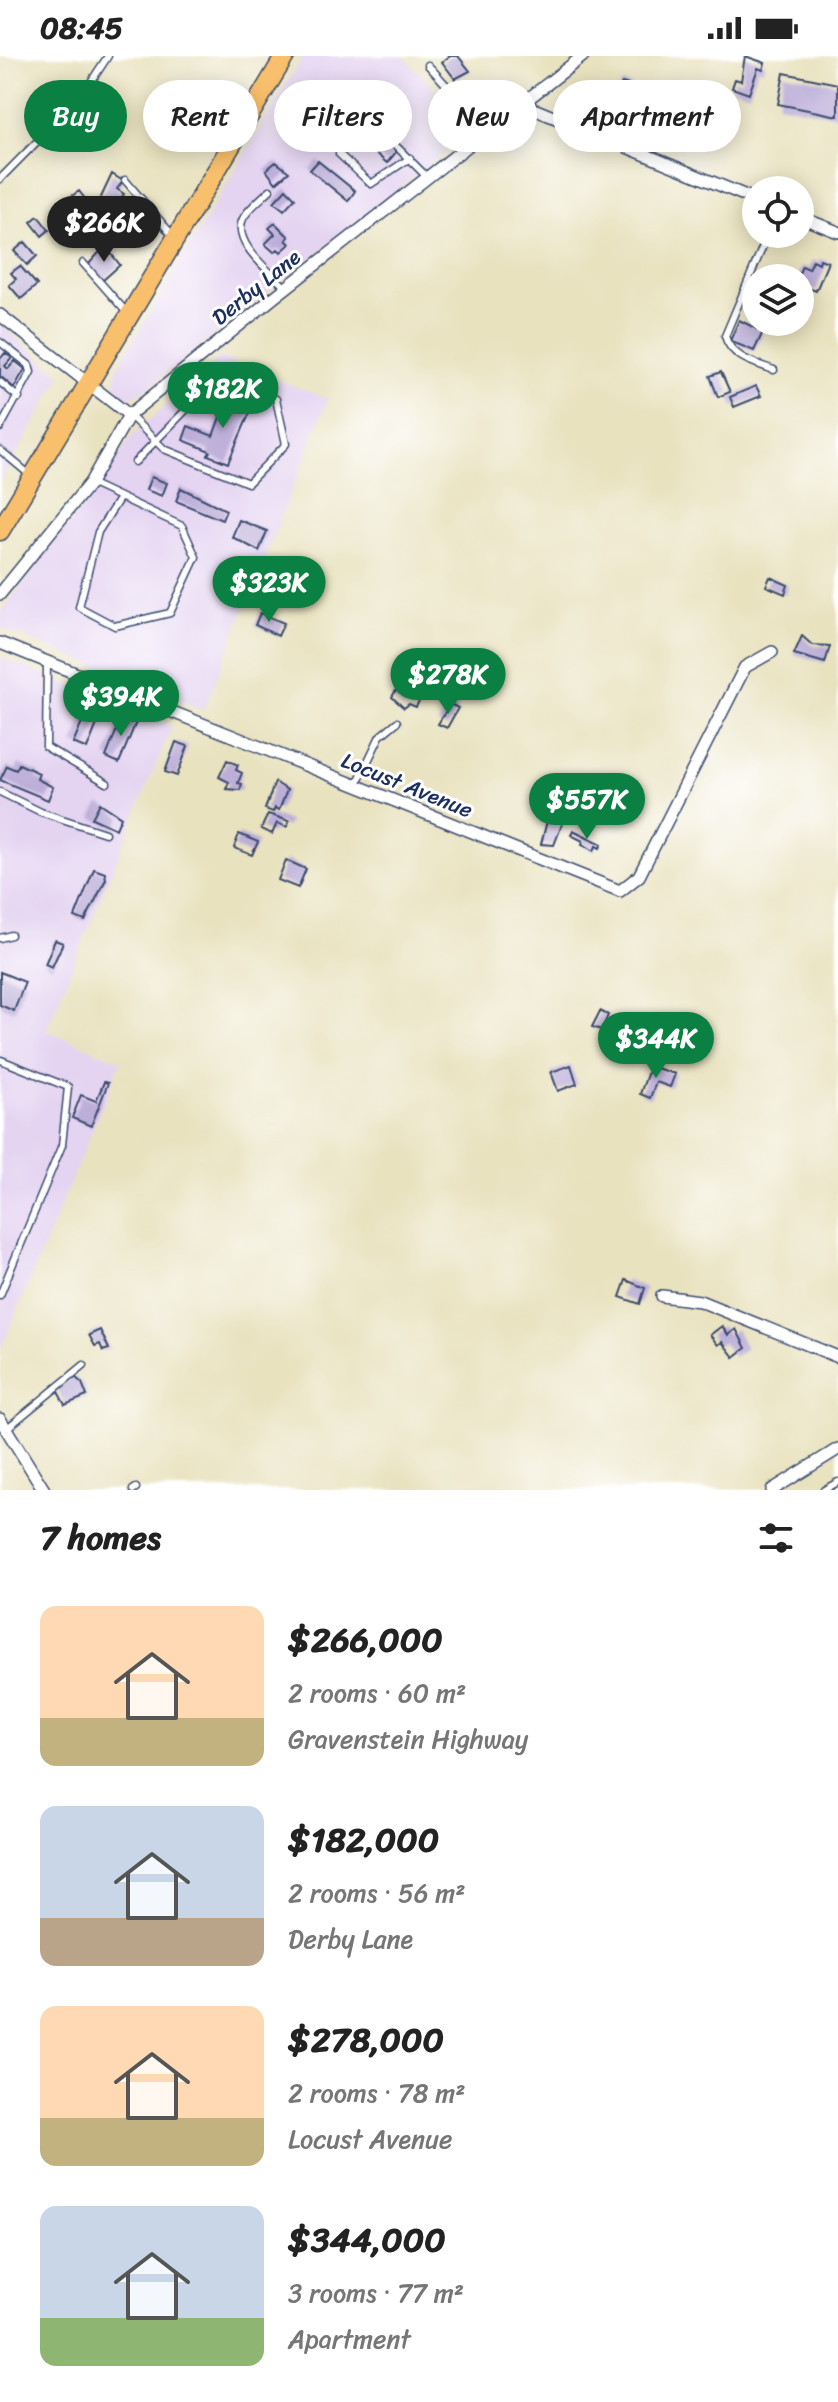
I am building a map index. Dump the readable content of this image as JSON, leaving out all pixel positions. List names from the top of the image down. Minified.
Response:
{"streets":{"street":["Derby Lane","Locust Avenue"]},"page":{"status":"08:45","chip":["Buy","Rent","Filters","New","Apartment"],"price":["$266K","$182K","$323K","$278K","$394K","$557K","$344K"],"heading":"7 homes","list":[{"name":"$266,000","note":"2 rooms · 60 m² · Gravenstein Highway"},{"name":"$182,000","note":"2 rooms · 56 m² · Derby Lane"},{"name":"$278,000","note":"2 rooms · 78 m² · Locust Avenue"},{"name":"$344,000","note":"3 rooms · 77 m² · Apartment"}]}}
